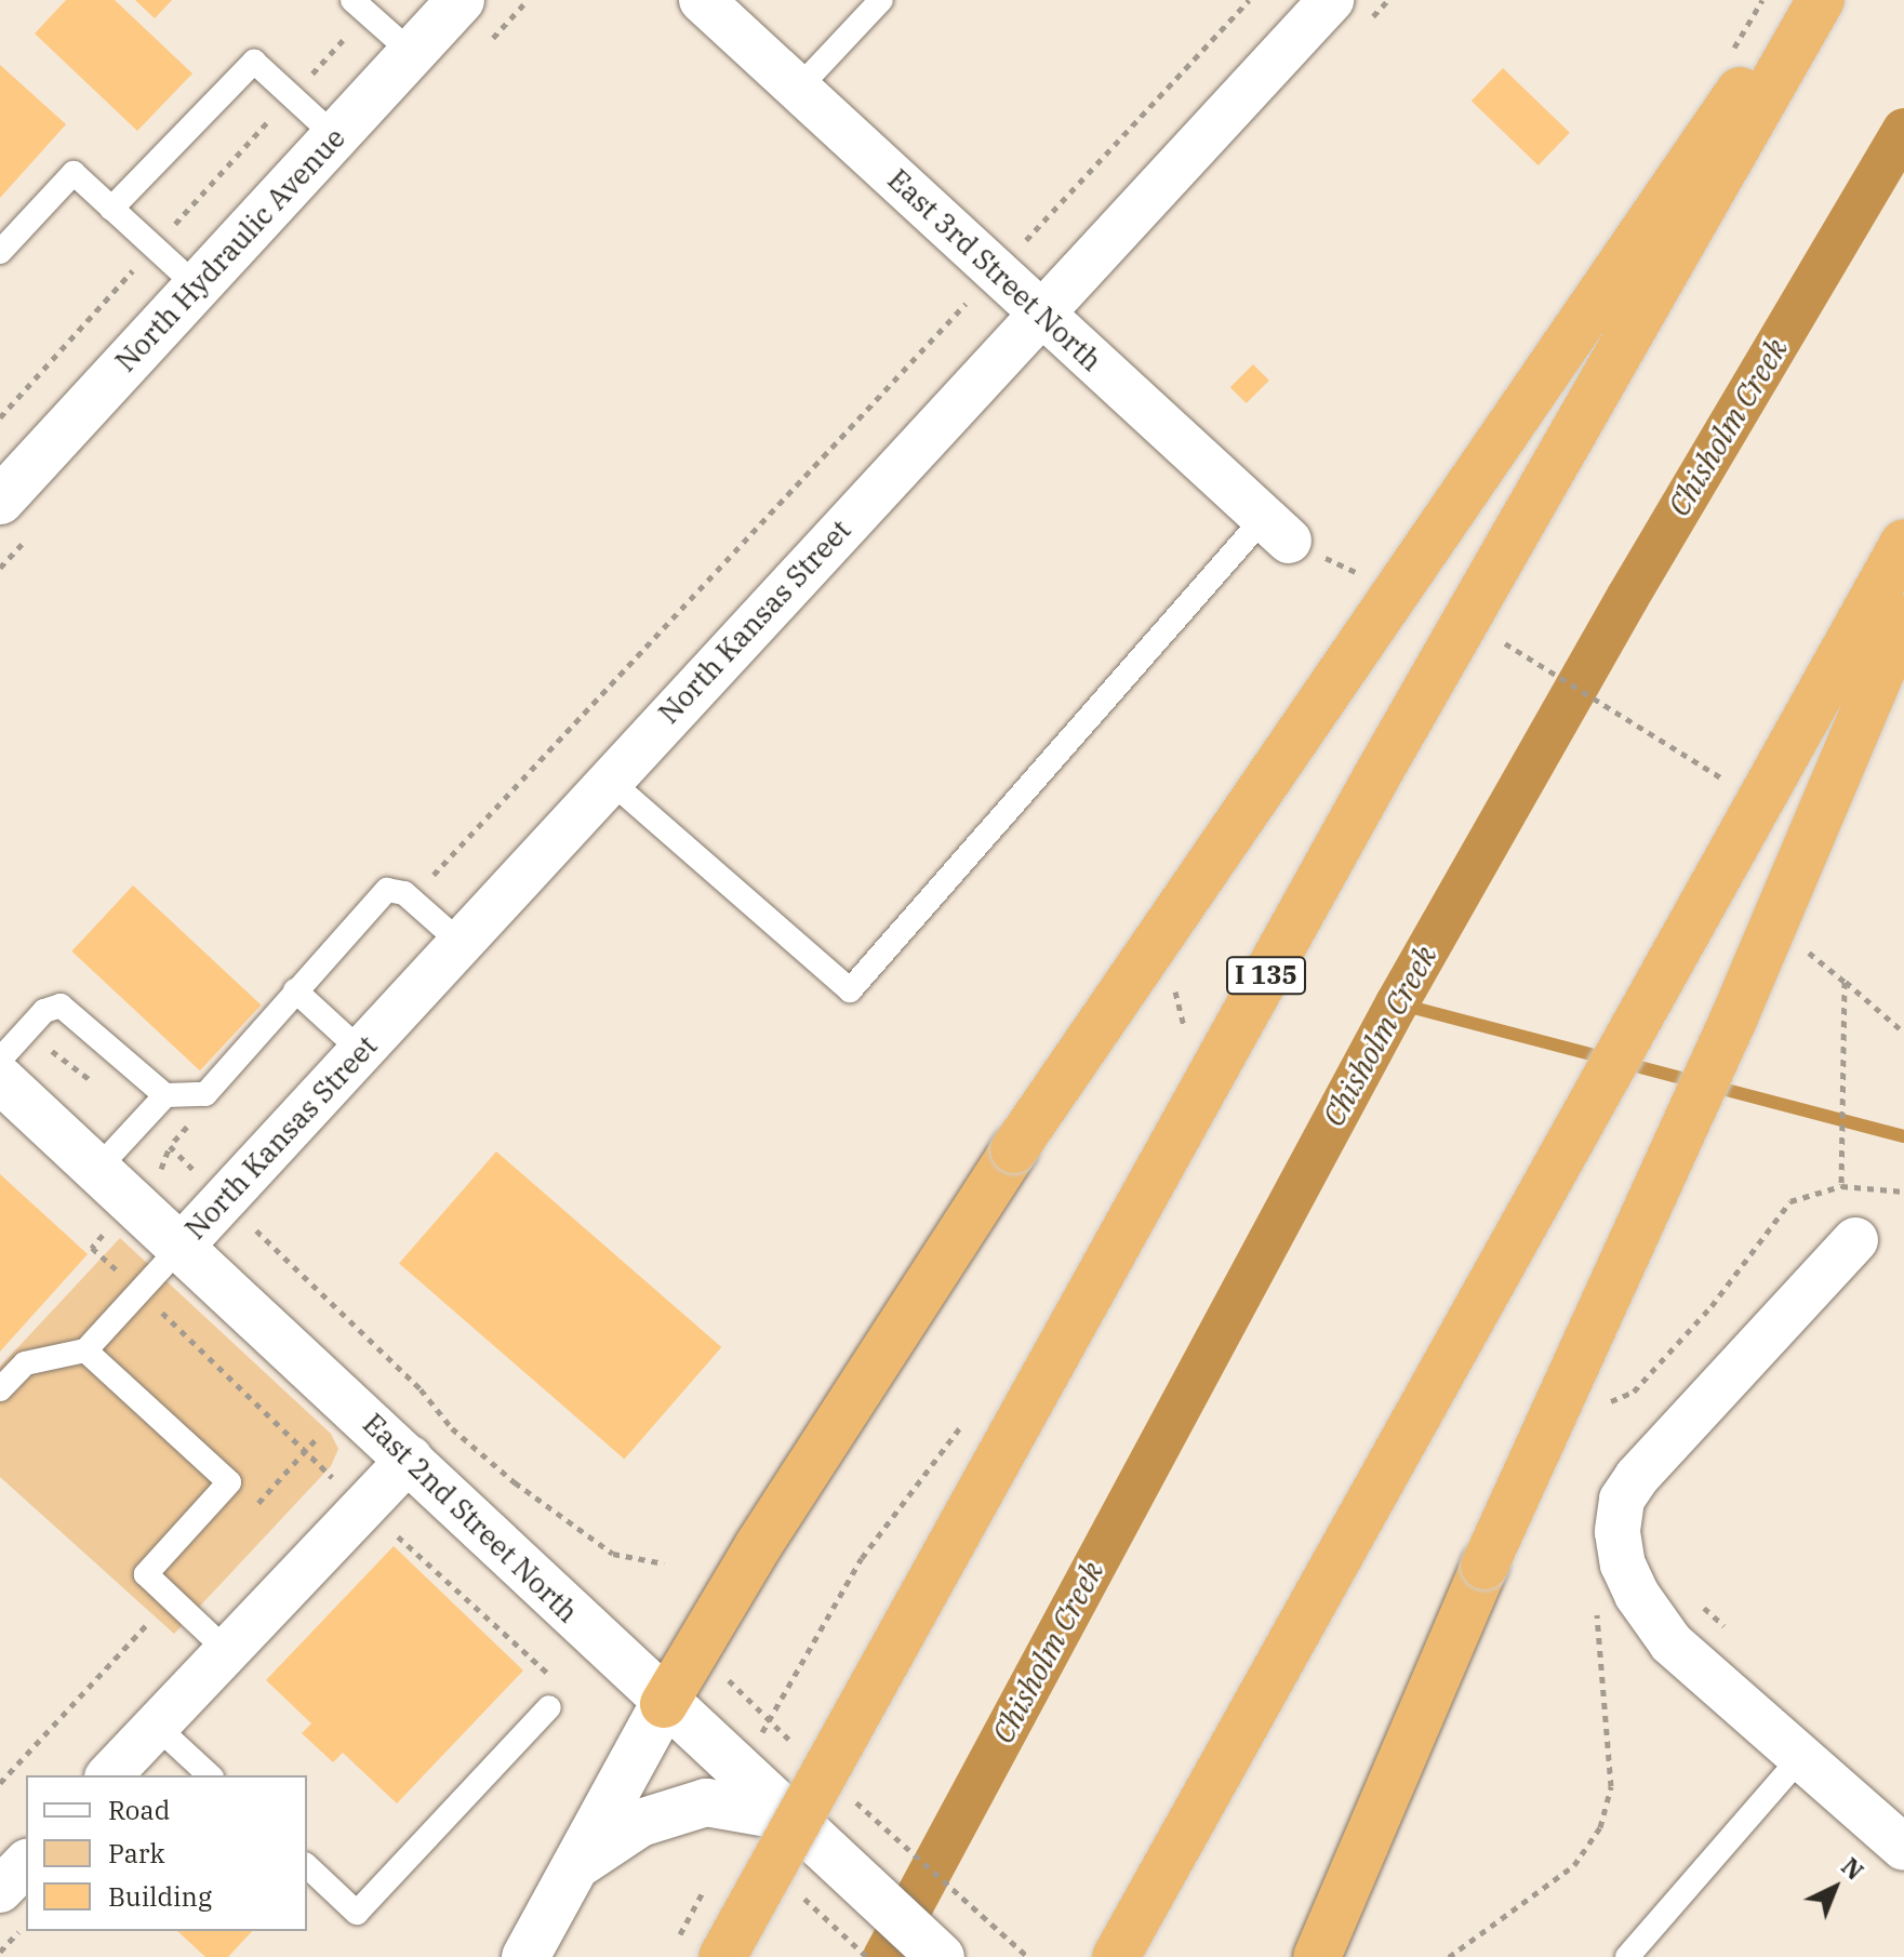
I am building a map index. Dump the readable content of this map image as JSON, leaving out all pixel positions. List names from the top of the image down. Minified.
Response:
{"streets":{"highway":["I 135"],"street":["North Hydraulic Avenue","East 3rd Street North","North Kansas Street","East 2nd Street North"]},"crossings":[["East 3rd Street North","North Kansas Street"],["North Kansas Street","East 2nd Street North"]],"water":["Chisholm Creek"],"legend":["Road","Park","Building"],"north":"top right"}
